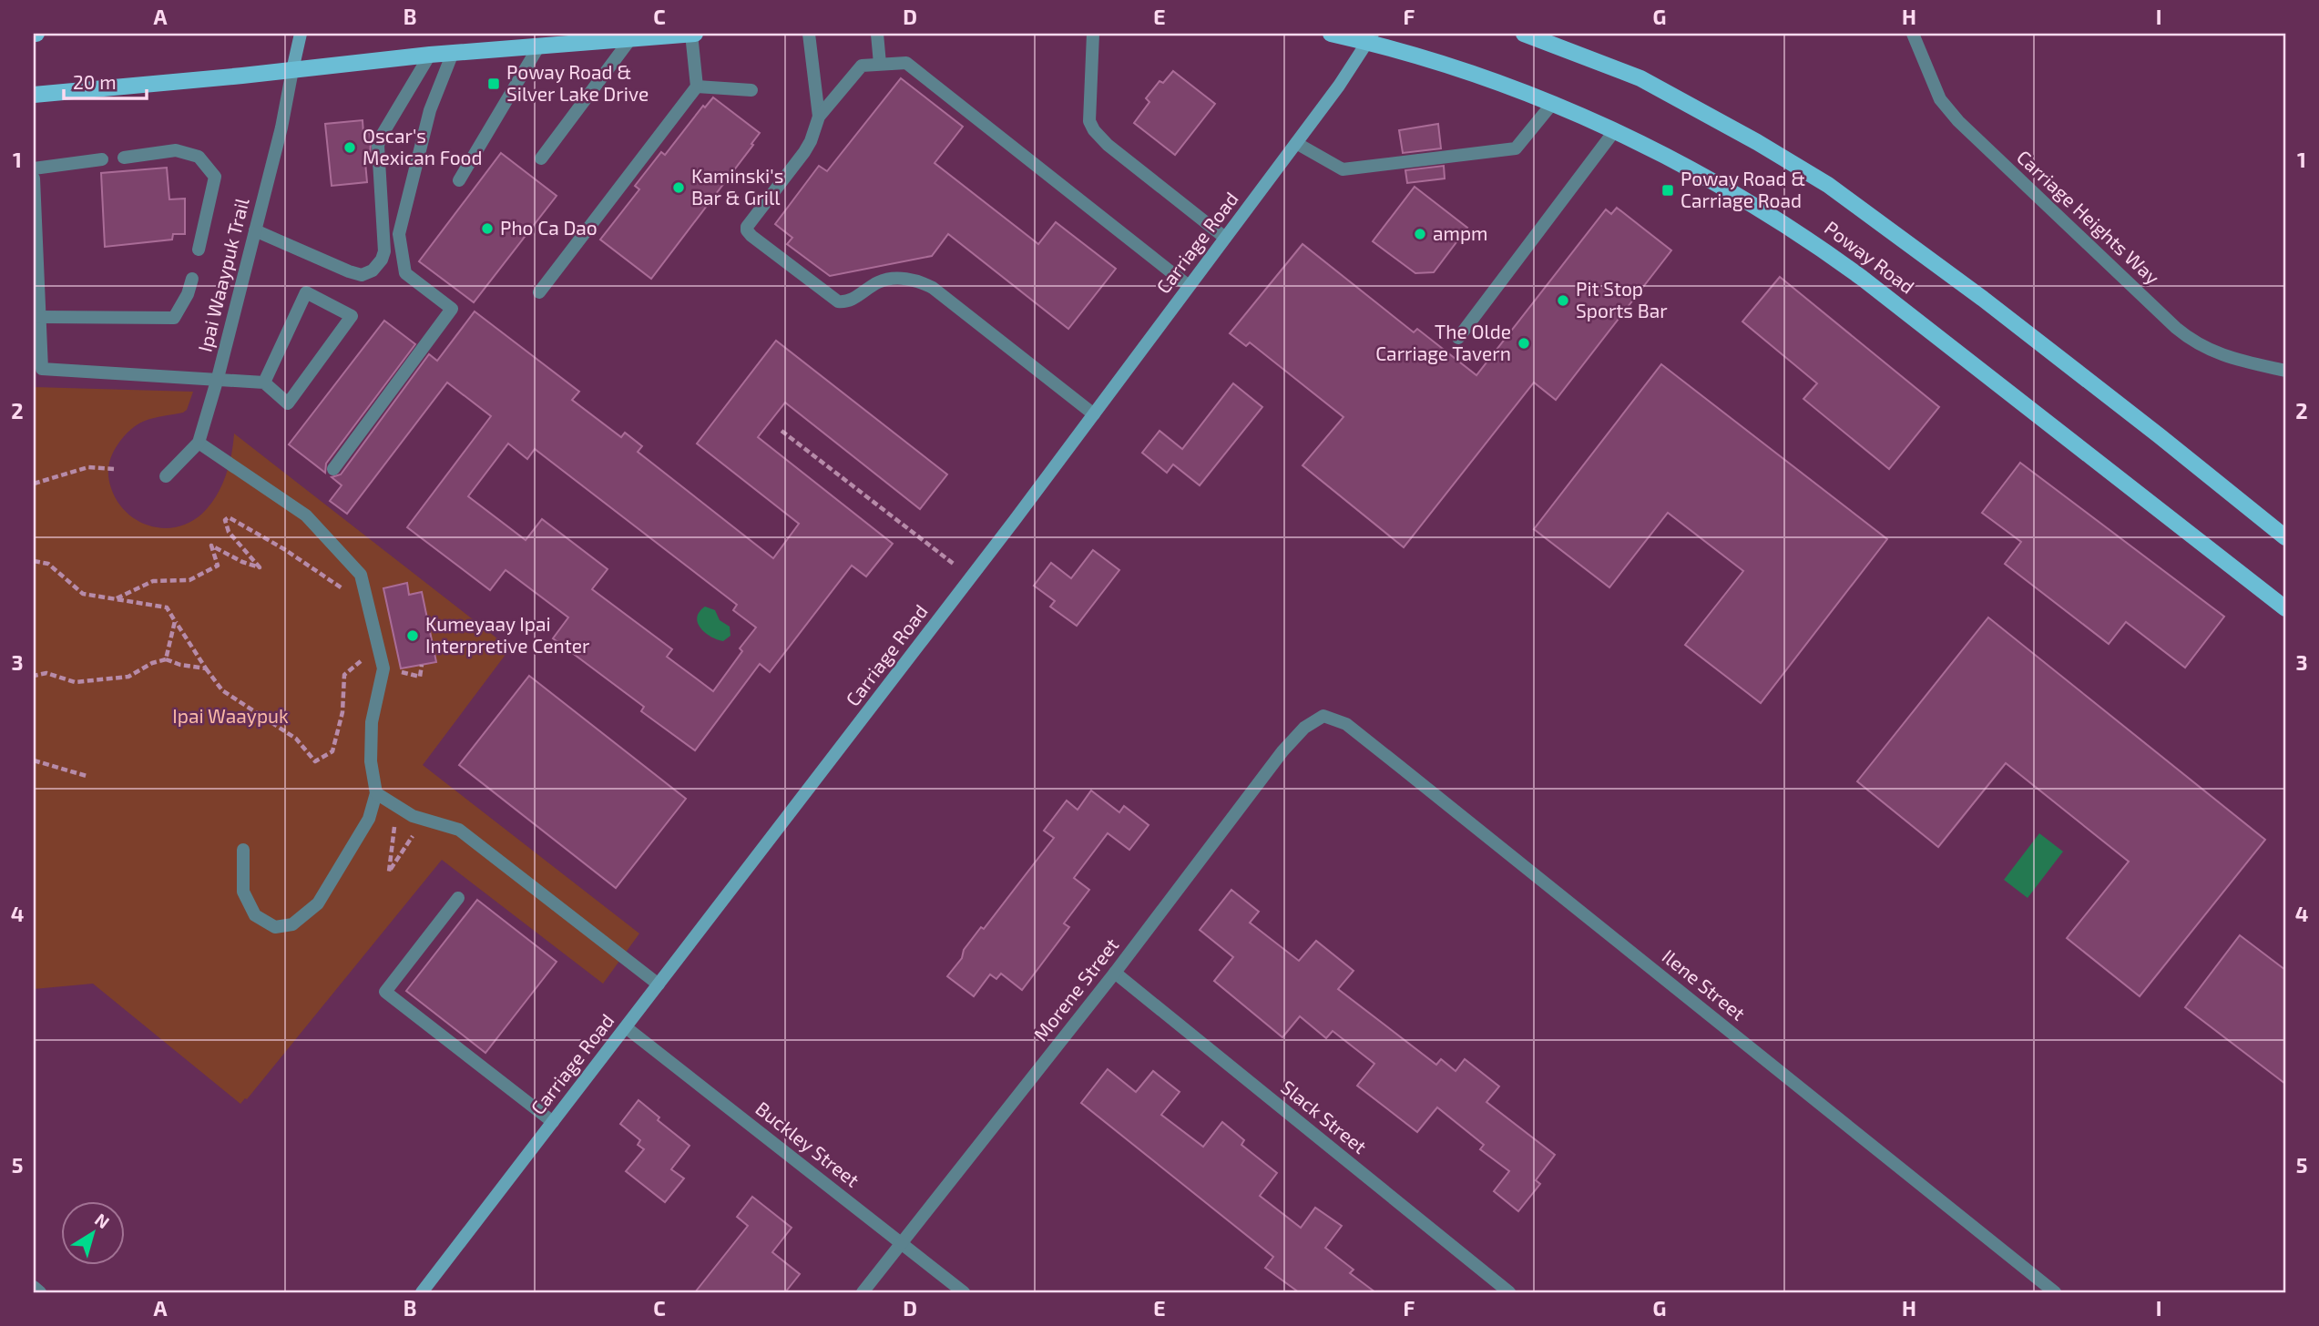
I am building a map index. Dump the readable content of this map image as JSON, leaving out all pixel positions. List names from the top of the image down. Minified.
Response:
{"streets":{"main road":["Poway Road"],"street":["Carriage Heights Way","Carriage Road","Ipai Waaypuk Trail","Ilene Street","Morene Street","Slack Street","Buckley Street"]},"crossings":[["Carriage Road","Poway Road"],["Carriage Road","Buckley Street"],["Ilene Street","Morene Street"],["Morene Street","Slack Street"],["Morene Street","Buckley Street"]],"parks":["Ipai Waaypuk"],"places":{"transit":["Poway Road & Silver Lake Drive","Poway Road & Carriage Road"],"other":["Oscar's Mexican Food","Kaminski's Bar & Grill","Pho Ca Dao","ampm","Pit Stop Sports Bar","The Olde Carriage Tavern","Kumeyaay Ipai Interpretive Center"]},"scale_bar":"20 m","north":"top right","grid":{"columns":["A","B","C","D","E","F","G","H","I"],"rows":["1","2","3","4","5"]}}
